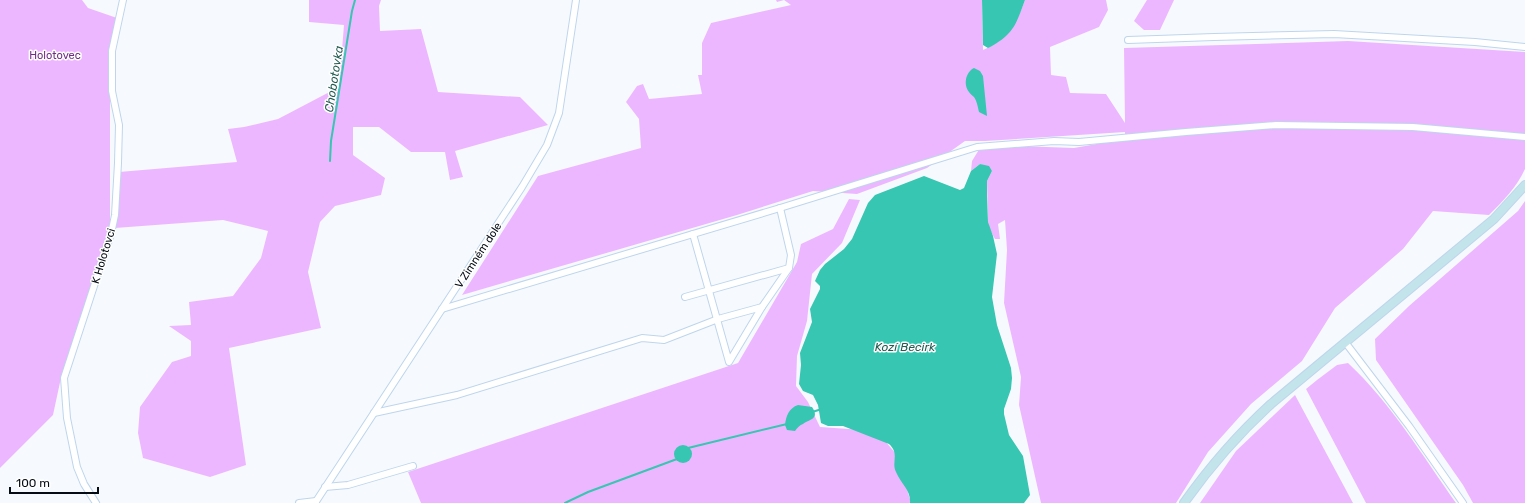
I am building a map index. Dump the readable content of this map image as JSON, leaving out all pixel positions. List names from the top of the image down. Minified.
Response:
{"streets":{"street":["V Zimném dole","K Holotovci"]},"water":["Chobotovka","Kozí Becirk"],"parks":["Holotovec"],"scale_bar":"100 m"}
